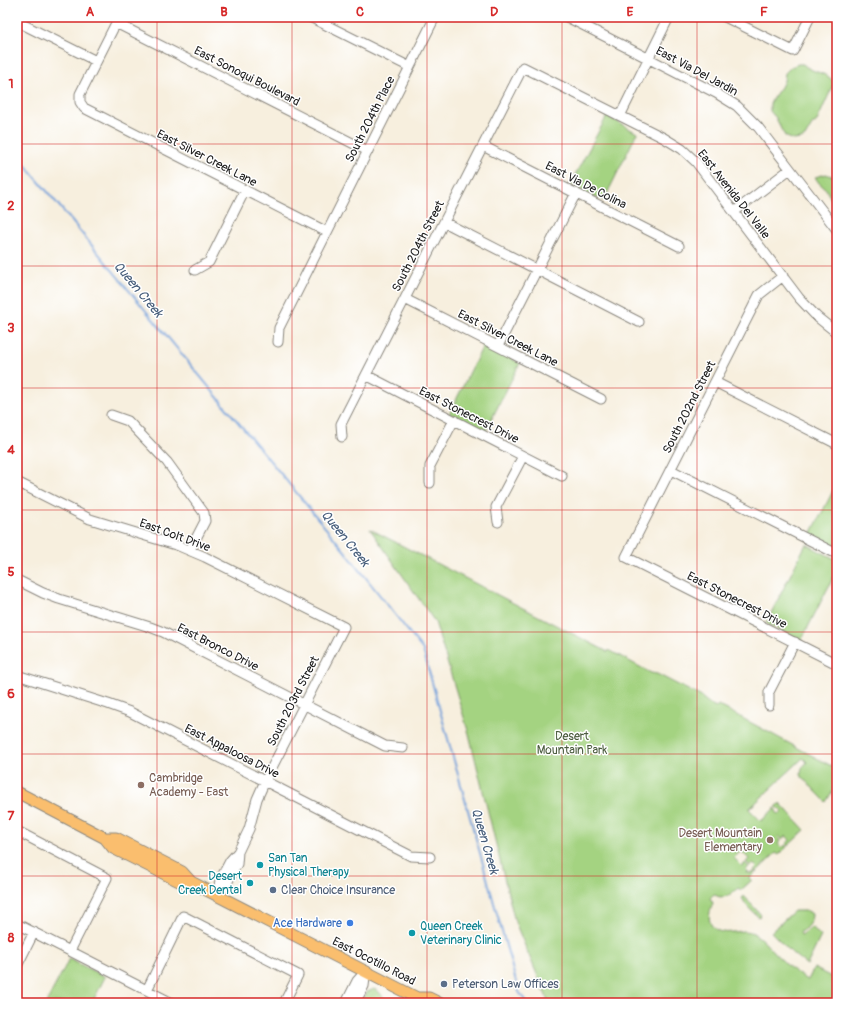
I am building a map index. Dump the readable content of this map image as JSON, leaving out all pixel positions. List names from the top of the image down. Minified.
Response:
{"streets":{"main road":["East Ocotillo Road"],"street":["East Via Del Jardin","East Sonoqui Boulevard","South 204th Place","East Silver Creek Lane","East Via De Colina","East Avenida Del Valle","South 204th Street","South 202nd Street","East Stonecrest Drive","East Colt Drive","East Bronco Drive","South 203rd Street","East Appaloosa Drive"]},"crossings":[["East Sonoqui Boulevard","South 204th Place"],["South 204th Place","East Silver Creek Lane"],["East Silver Creek Lane","South 204th Street"],["East Via De Colina","South 204th Street"],["East Avenida Del Valle","South 204th Street"],["East Avenida Del Valle","South 202nd Street"],["South 204th Street","East Stonecrest Drive"],["South 202nd Street","East Stonecrest Drive"],["East Colt Drive","South 203rd Street"],["East Bronco Drive","South 203rd Street"],["South 203rd Street","East Appaloosa Drive"],["South 203rd Street","East Ocotillo Road"]],"water":["Queen Creek"],"parks":["Desert Mountain Park"],"places":["Cambridge Academy - East","Desert Mountain Elementary","San Tan Physical Therapy","Desert Creek Dental","Clear Choice Insurance","Ace Hardware","Queen Creek Veterinary Clinic","Peterson Law Offices"],"grid":{"columns":["A","B","C","D","E","F"],"rows":["1","2","3","4","5","6","7","8"]}}
